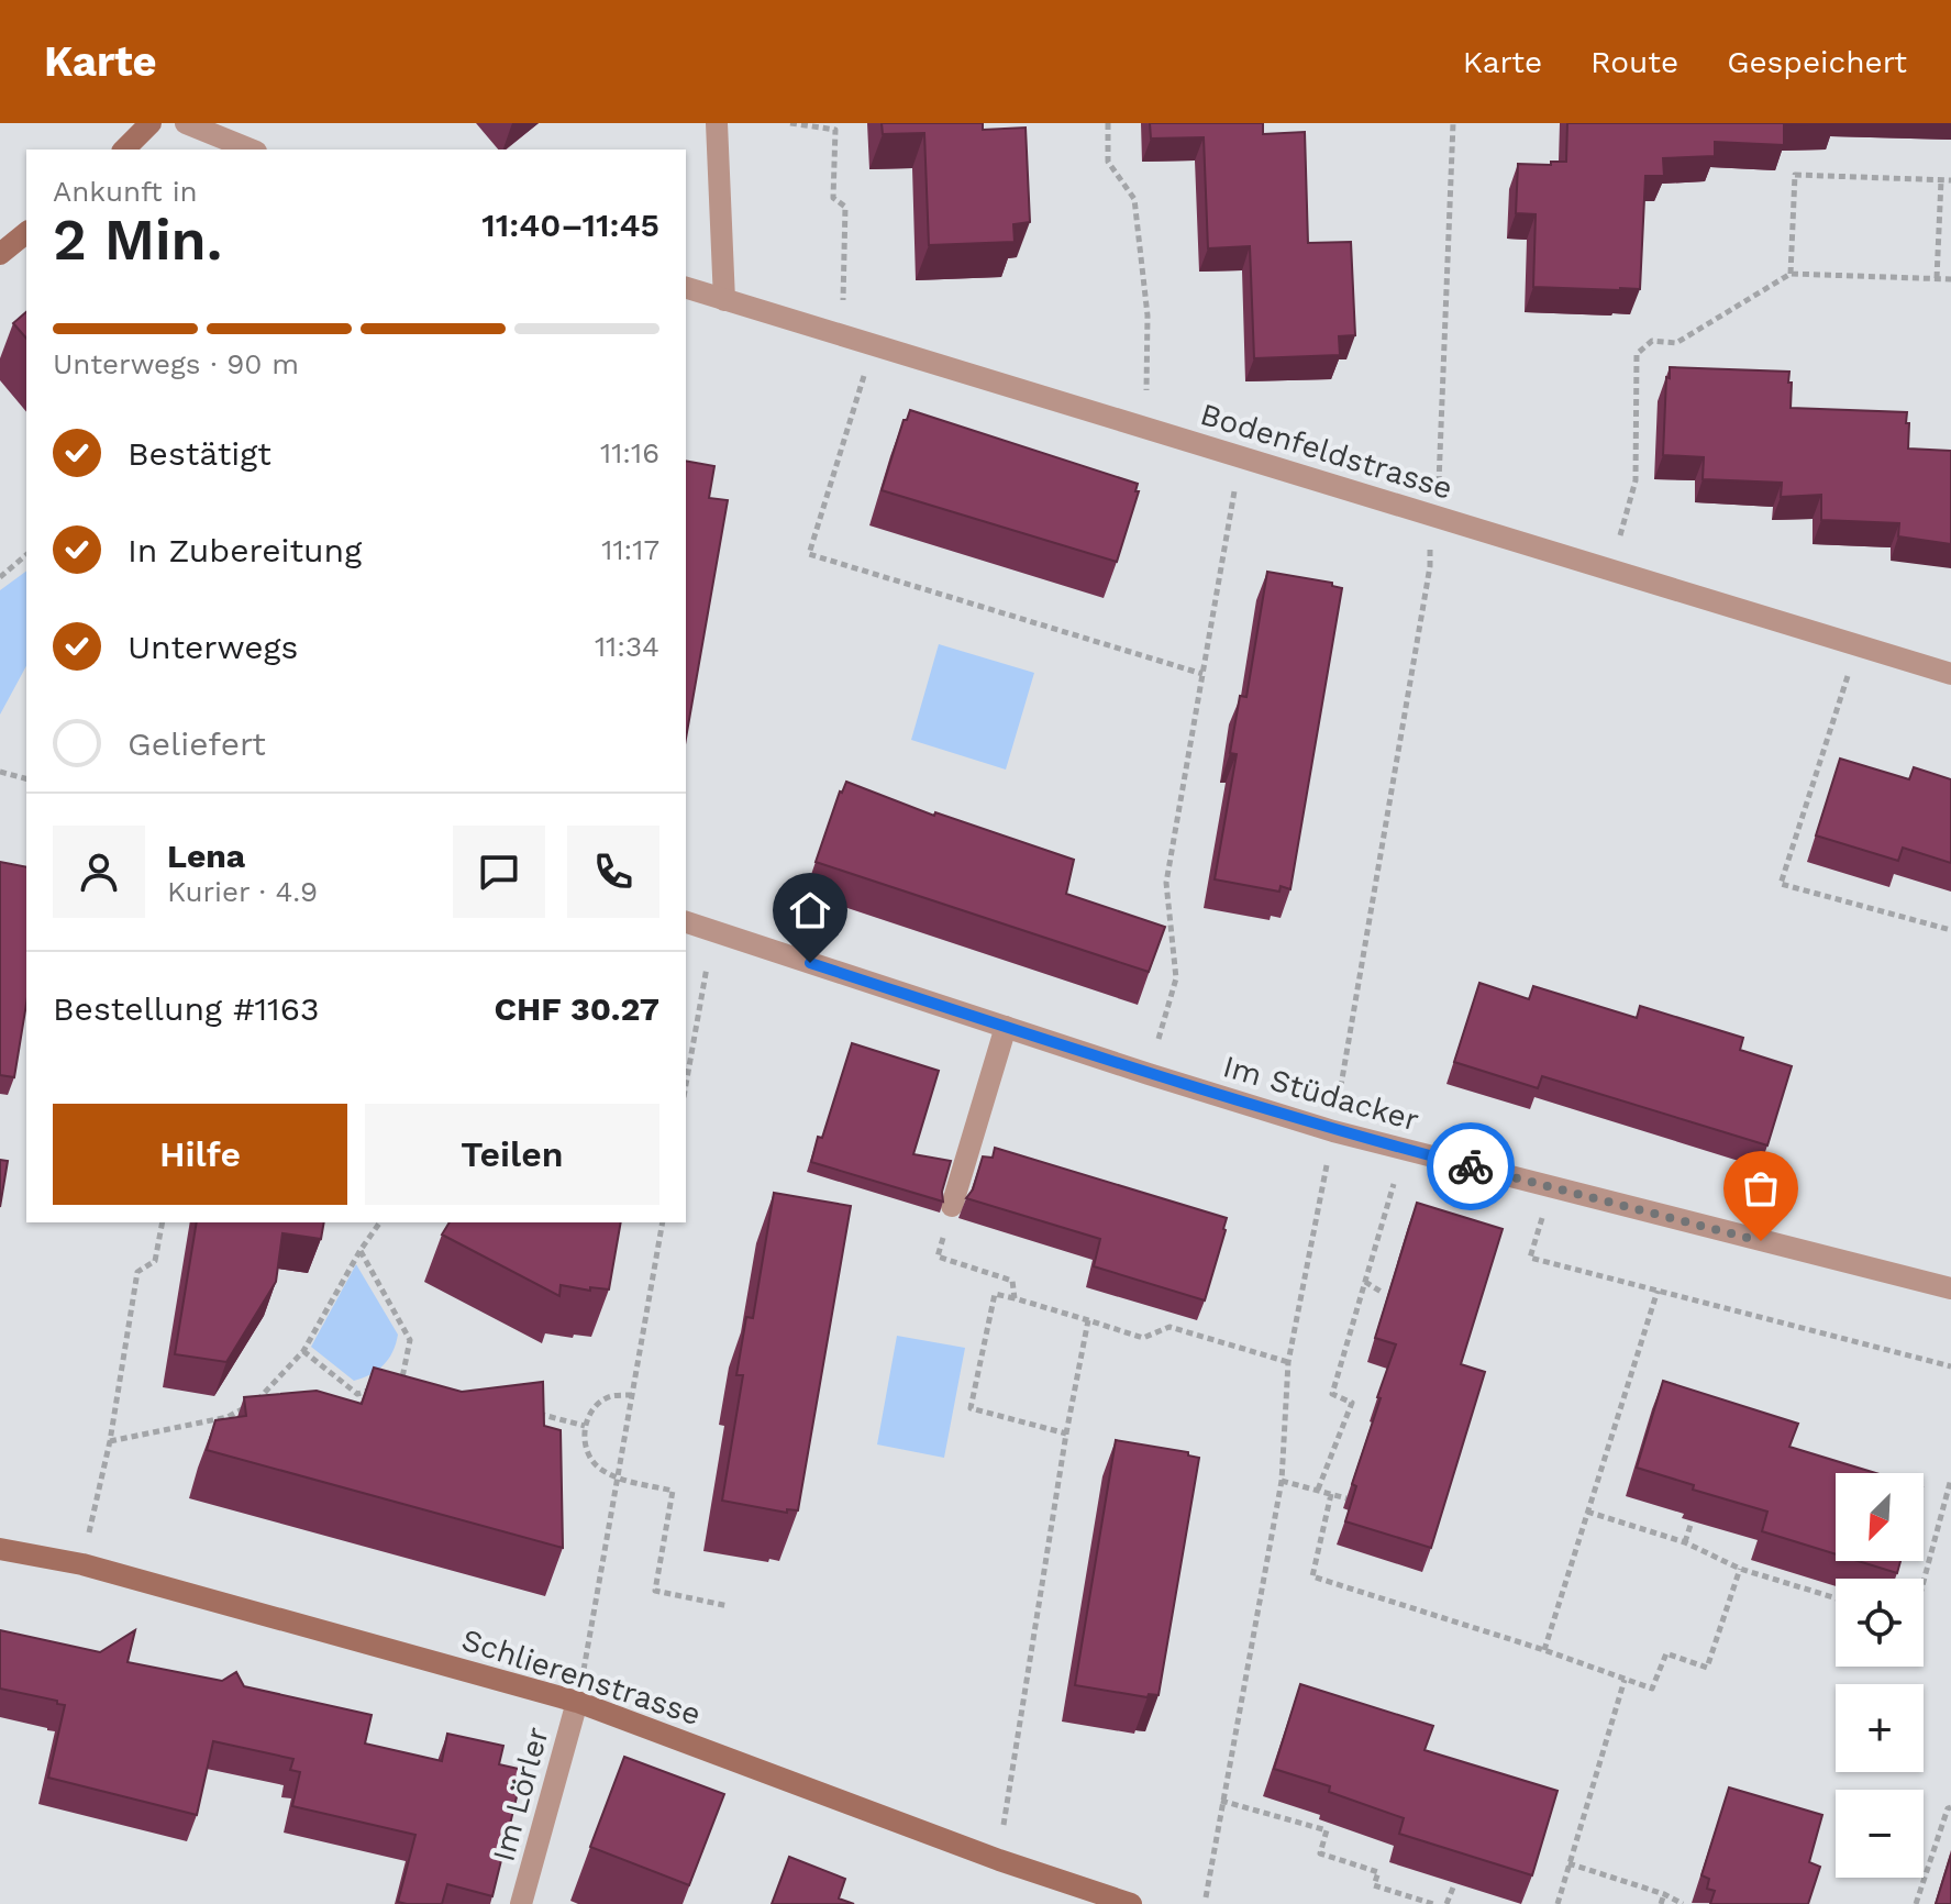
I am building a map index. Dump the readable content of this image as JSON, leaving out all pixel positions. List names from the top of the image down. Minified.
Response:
{"streets":{"street":["Bodenfeldstrasse","Im Stüdacker","Schlierenstrasse","Im Lörler"]},"crossings":[["Schlierenstrasse","Im Lörler"]],"north":"bottom left","page":{"header":"Karte","nav":["Karte","Route","Gespeichert"],"heading":["2 Min.","Ankunft in","11:40–11:45"],"panel":["Lena","Kurier · 4.9","Bestellung #1163","CHF 30.27"],"bar":"Unterwegs · 90 m","list":[["Bestätigt","11:16"],["In Zubereitung","11:17"],["Unterwegs","11:34"],"Geliefert"],"buttons":["Hilfe","Teilen"],"map_buttons":["+","−"]}}
